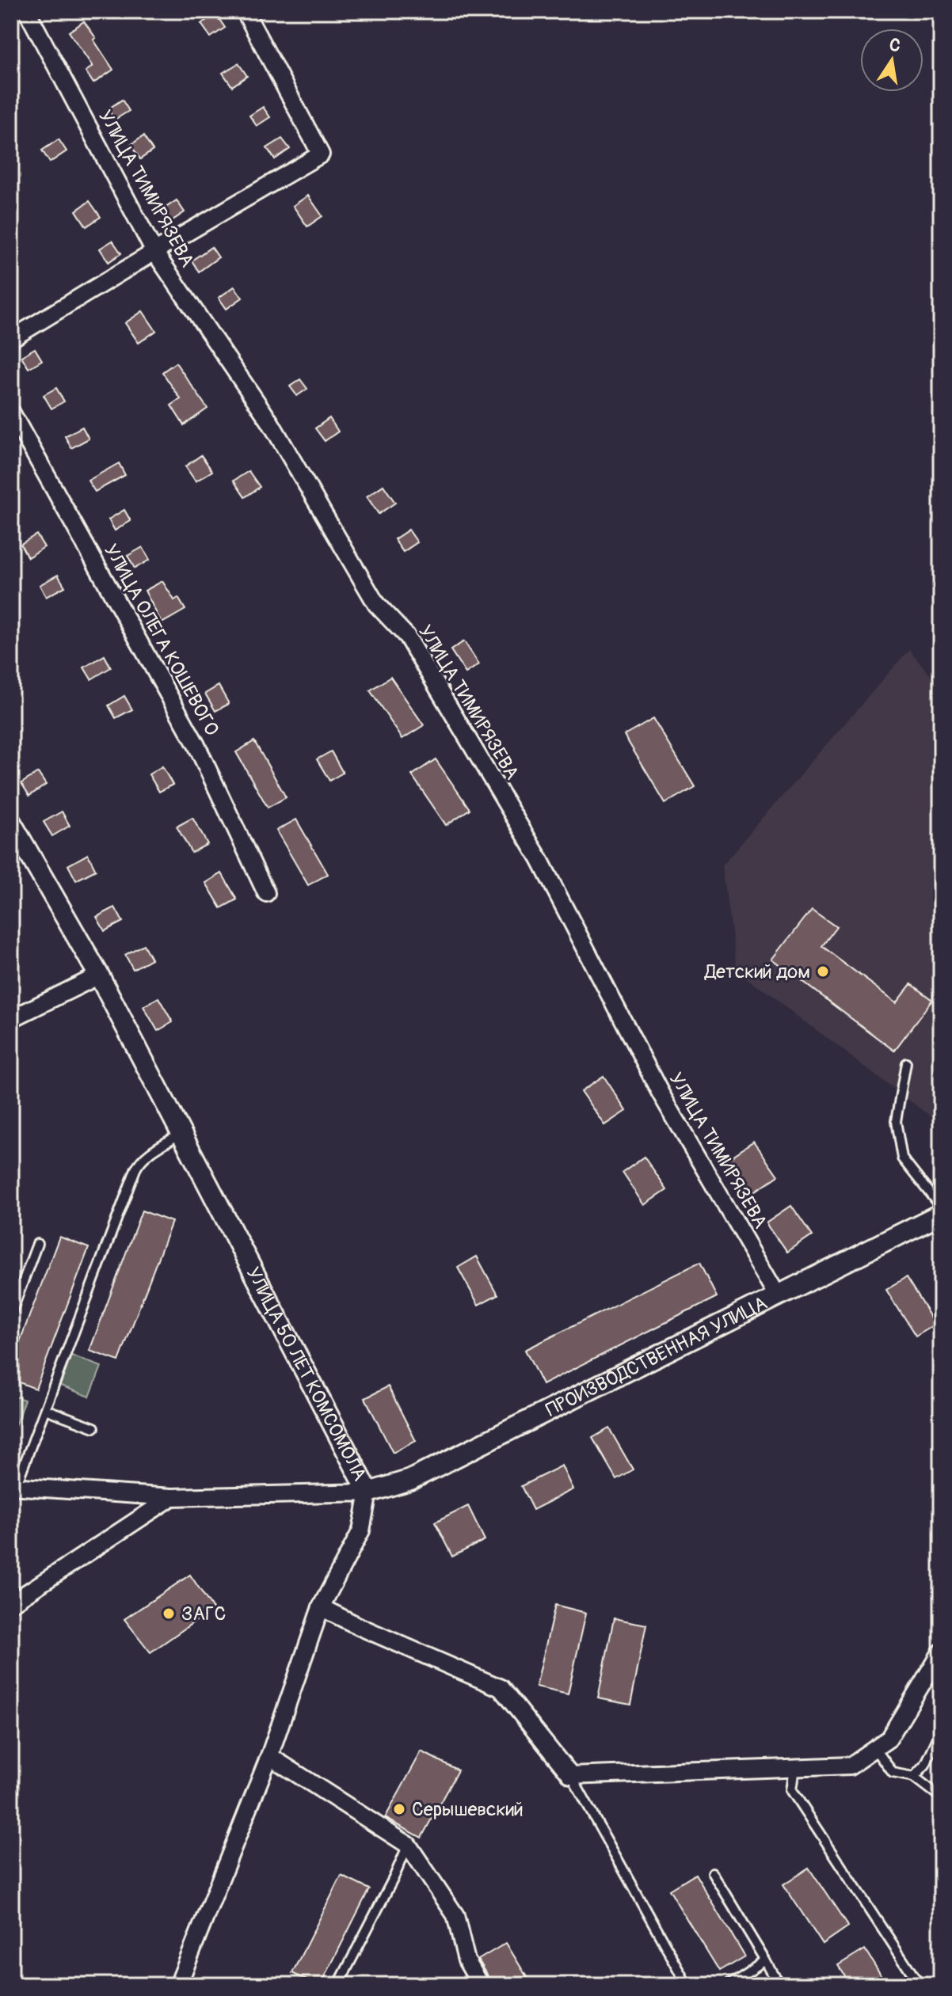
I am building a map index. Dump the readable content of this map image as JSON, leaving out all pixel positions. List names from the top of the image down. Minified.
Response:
{"streets":{"street":["УЛИЦА ТИМИРЯЗЕВА","УЛИЦА ОЛЕГА КОШЕВОГО","ПРОИЗВОДСТВЕННАЯ УЛИЦА","УЛИЦА 50 ЛЕТ КОМСОМОЛА"]},"crossings":[["УЛИЦА ТИМИРЯЗЕВА","ПРОИЗВОДСТВЕННАЯ УЛИЦА"],["ПРОИЗВОДСТВЕННАЯ УЛИЦА","УЛИЦА 50 ЛЕТ КОМСОМОЛА"]],"places":["Детский дом","ЗАГС","Серышевский"],"north":"top"}
